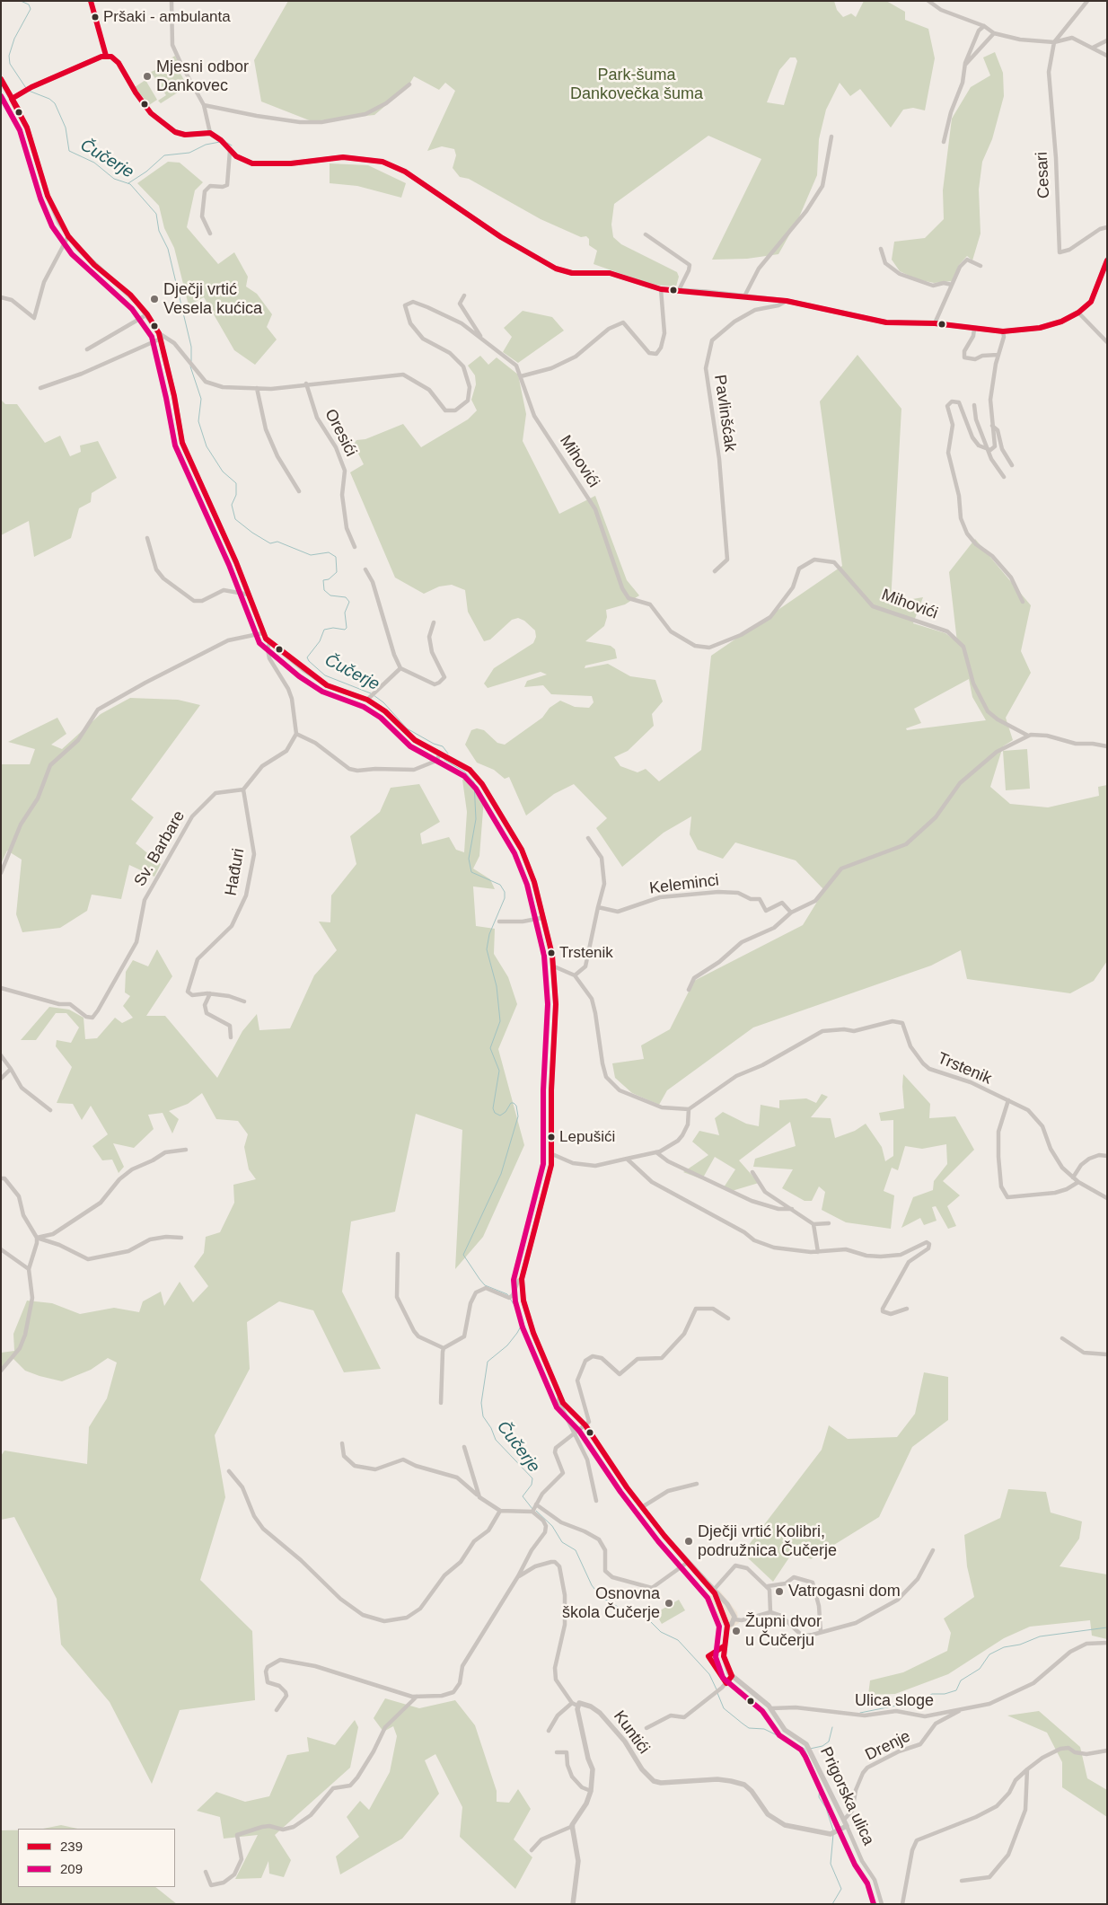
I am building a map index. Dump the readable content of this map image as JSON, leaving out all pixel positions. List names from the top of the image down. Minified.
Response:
{"streets":{"street":["Cesari","Pavlinšćak","Oresići","Mihovići","Sv. Barbare","Hađuri","Keleminci","Trstenik","Ulica sloge","Kuntići","Drenje","Prigorska ulica"]},"crossings":[["Oresići","Mihovići"],["Sv. Barbare","Hađuri"],["Ulica sloge","Drenje"],["Ulica sloge","Prigorska ulica"],["Kuntići","Prigorska ulica"],["Drenje","Prigorska ulica"]],"water":["Čučerje"],"parks":["Park-šuma Dankovečka šuma"],"places":["Pršaki - ambulanta","Mjesni odbor Dankovec","Dječji vrtić Vesela kućica","Trstenik","Lepušići","Dječji vrtić Kolibri, podružnica Čučerje","Vatrogasni dom","Osnovna škola Čučerje","Župni dvor u Čučerju"],"lines":["transit line 239","transit line 209"],"legend":["239","209"]}
